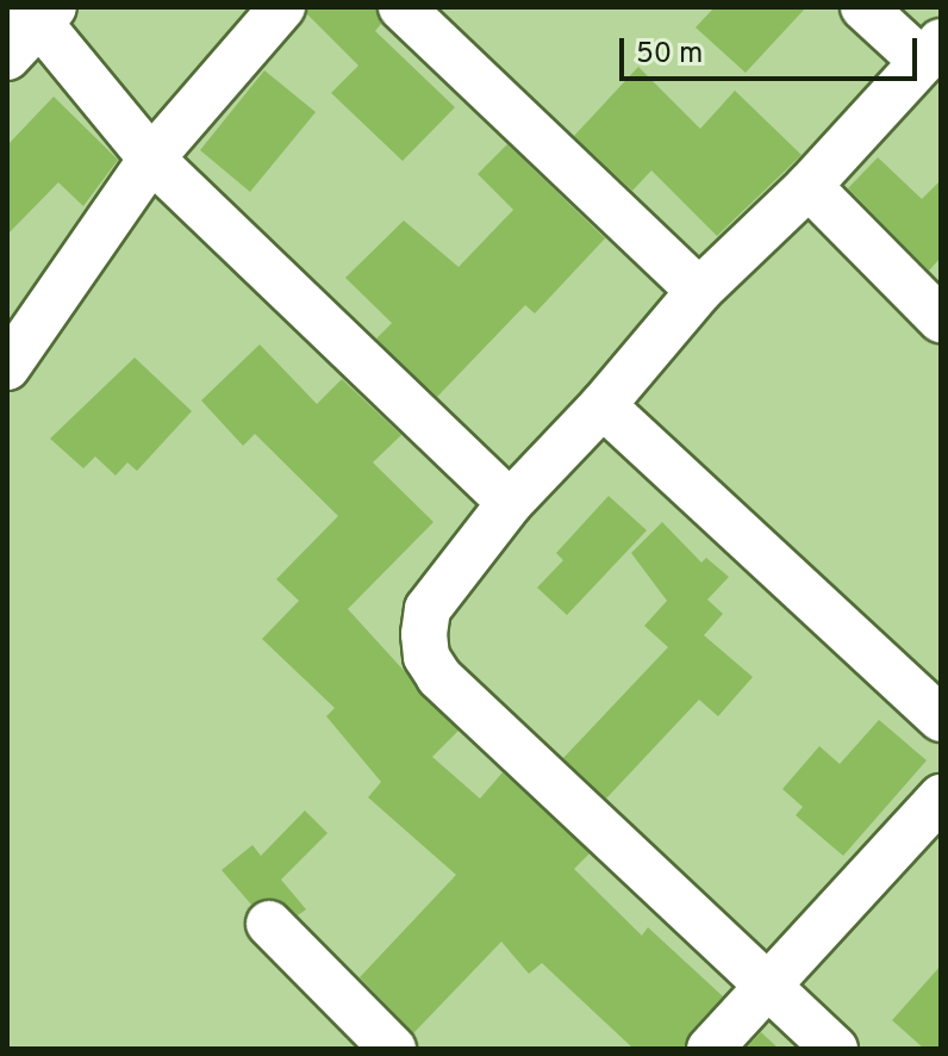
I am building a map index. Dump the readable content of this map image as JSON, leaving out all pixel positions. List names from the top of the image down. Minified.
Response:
{"scale_bar":"50 m"}
